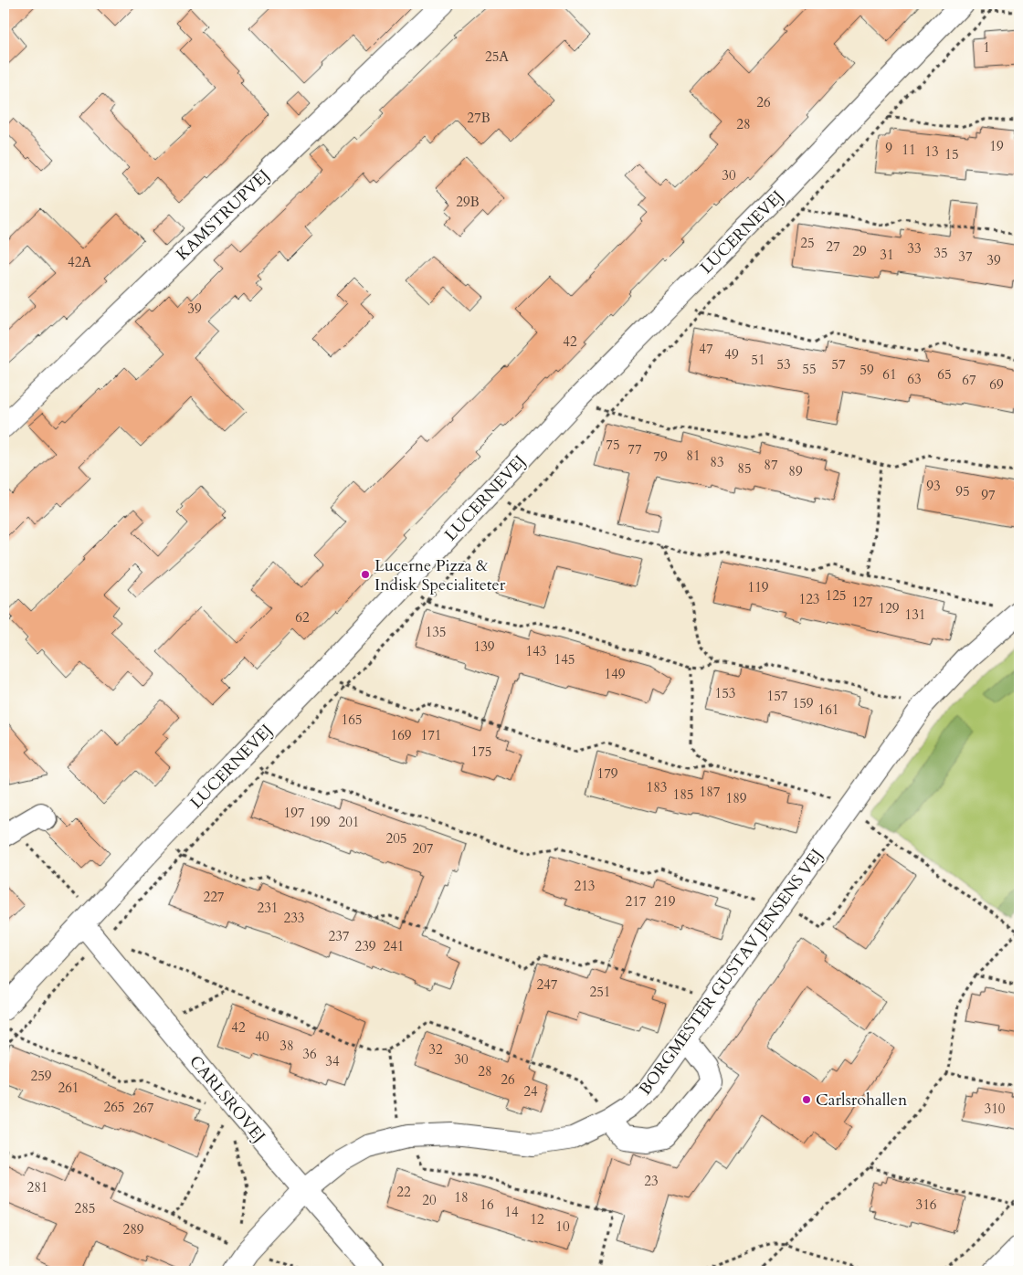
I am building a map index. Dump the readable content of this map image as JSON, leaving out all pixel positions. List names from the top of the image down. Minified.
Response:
{"streets":{"street":["KAMSTRUPVEJ","LUCERNEVEJ","BORGMESTER GUSTAV JENSENS VEJ","CARLSROVEJ"]},"crossings":[["LUCERNEVEJ","CARLSROVEJ"],["BORGMESTER GUSTAV JENSENS VEJ","CARLSROVEJ"]],"places":["Lucerne Pizza & Indisk Specialiteter","Carlsrohallen"],"house_numbers":["1","25A","26","27B","28","19","9","11","13","15","30","29B","25","27","33","29","35","31","37","39","42A","39","42","47","49","51","53","57","55","59","61","65","63","67","69","75","77","81","79","83","87","85","89","93","95","97","119","125","123","127","129","131","62","135","139","143","145","149","153","157","159","161","165","169","171","175","179","183","187","185","189","197","199","201","205","207","213","227","217","219","231","233","237","239","241","247","251","42","40","38","32","36","30","34","28","259","26","261","24","265","267","310","23","281","22","18","20","16","316","285","14","12","10","289"]}
